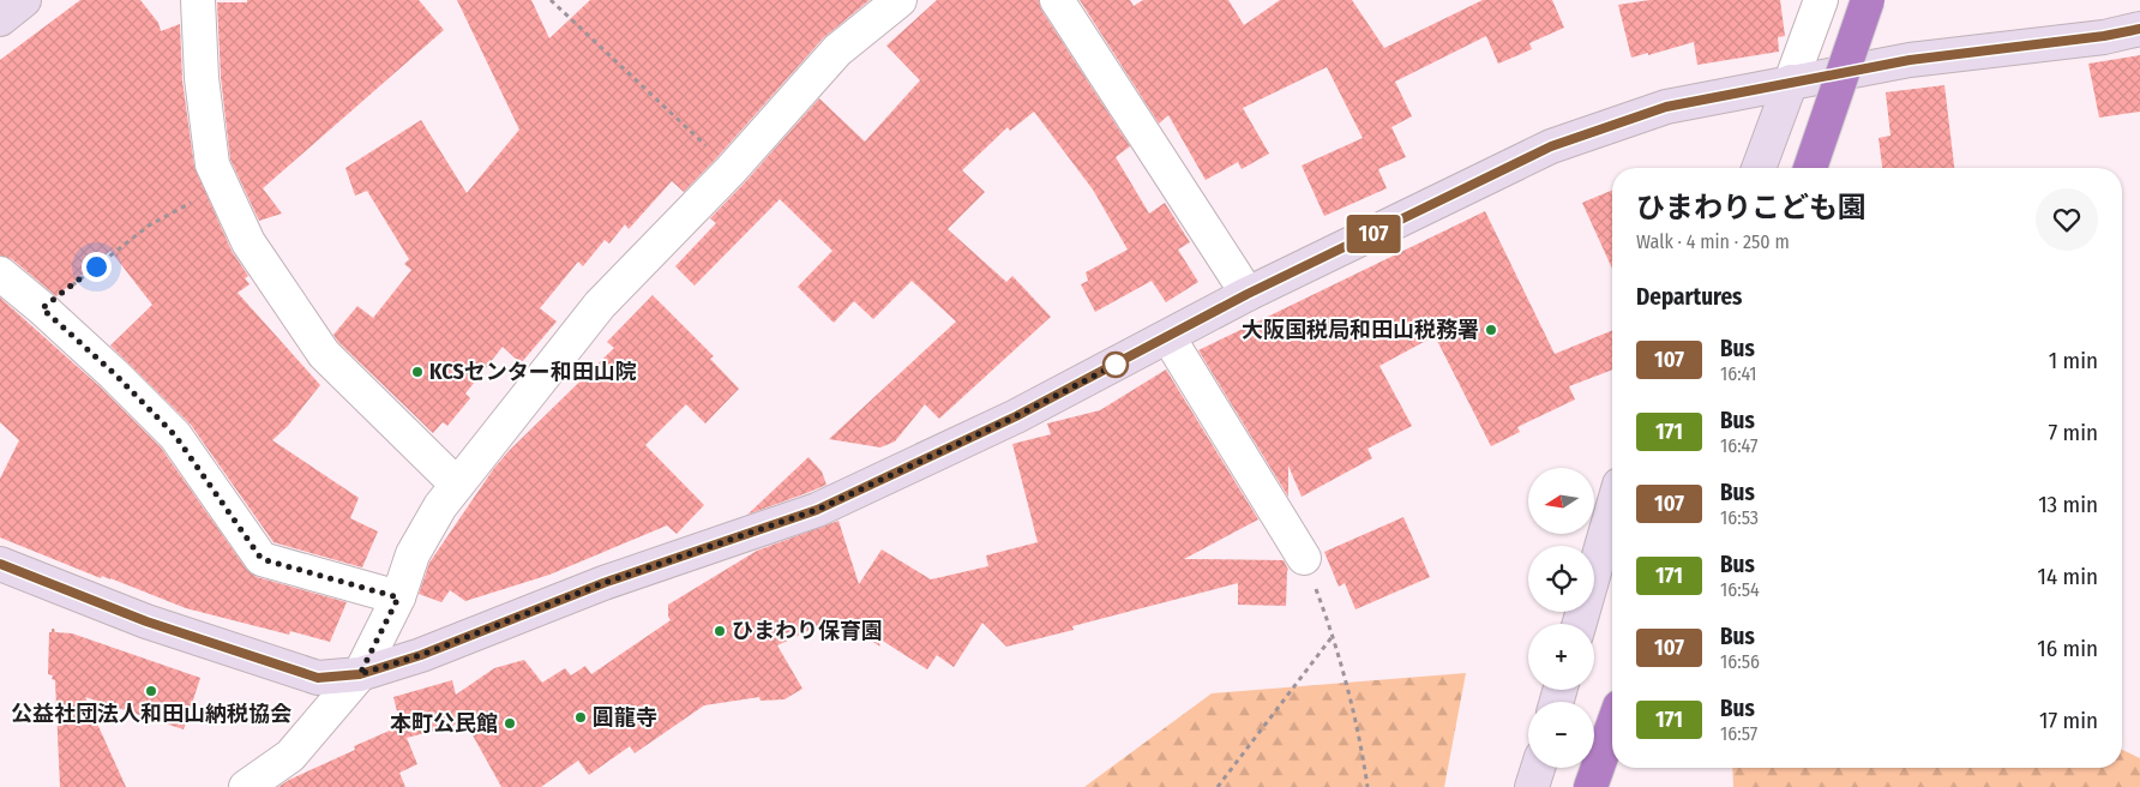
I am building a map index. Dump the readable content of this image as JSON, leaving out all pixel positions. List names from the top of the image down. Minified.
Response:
{"places":["大阪国税局和田山税務署","KCSセンター和田山院","ひまわり保育園","公益社団法人和田山納税協会","圓龍寺","本町公民館"],"lines":["bus line 107"],"north":"left","page":{"on_map":"107","heading":[["ひまわりこども園","Walk · 4 min · 250 m"],"Departures"],"list":[{"mark":"107","name":"Bus","note":"16:41","value":"1 min"},{"mark":"171","name":"Bus","note":"16:47","value":"7 min"},{"mark":"107","name":"Bus","note":"16:53","value":"13 min"},{"mark":"171","name":"Bus","note":"16:54","value":"14 min"},{"mark":"107","name":"Bus","note":"16:56","value":"16 min"},{"mark":"171","name":"Bus","note":"16:57","value":"17 min"}],"map_buttons":["+","−"]}}
